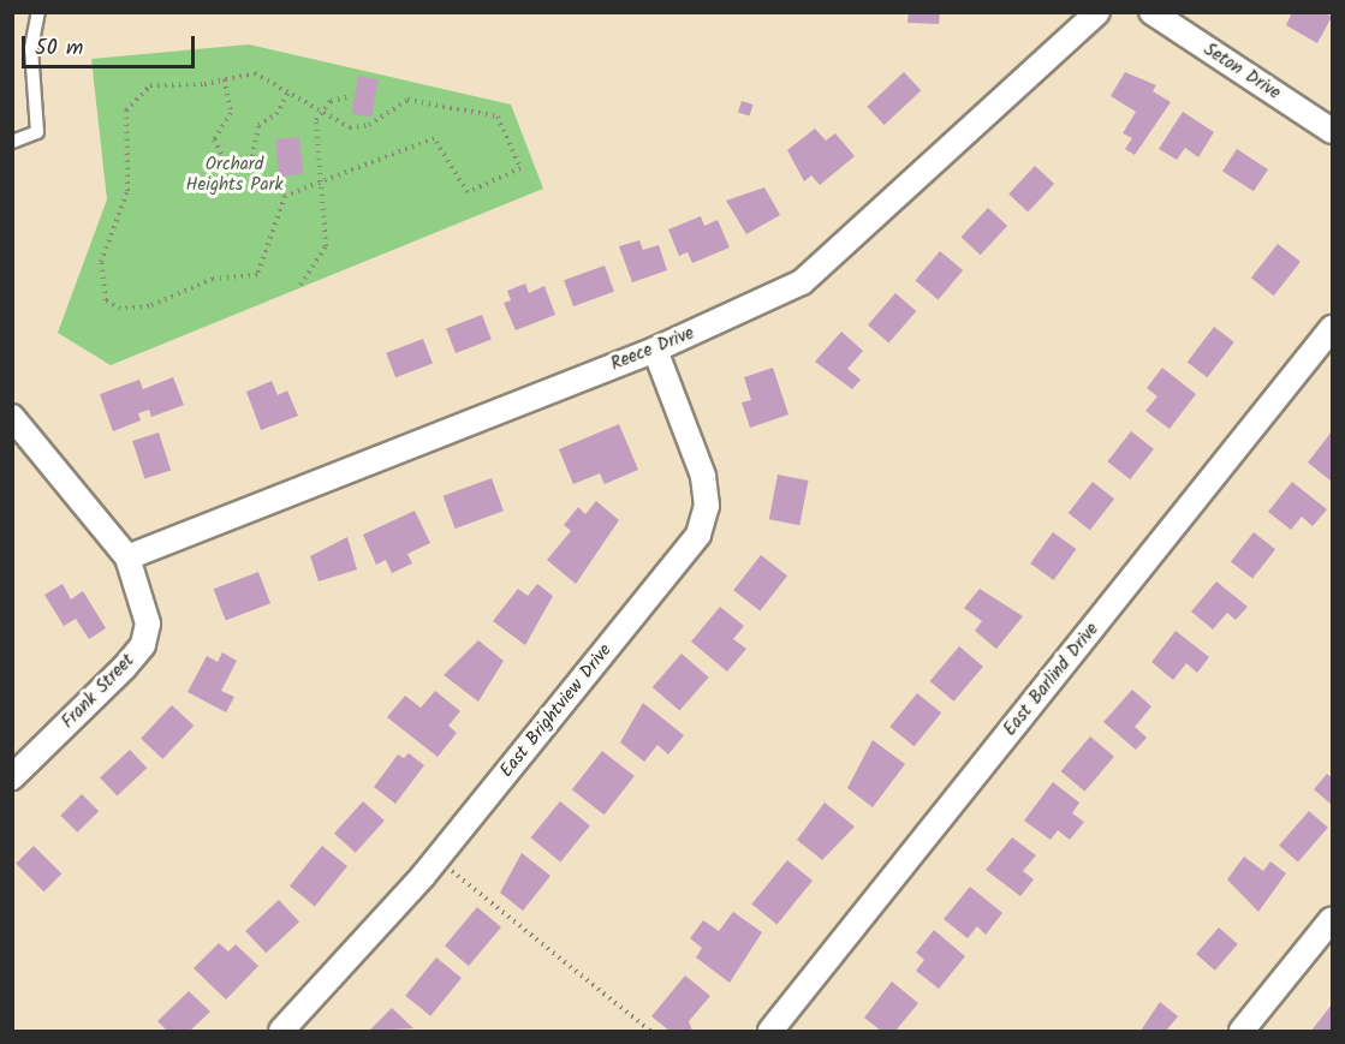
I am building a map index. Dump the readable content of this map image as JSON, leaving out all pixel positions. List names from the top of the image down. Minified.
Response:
{"streets":{"street":["Seton Drive","Reece Drive","East Barlind Drive","Frank Street","East Brightview Drive"]},"crossings":[["Reece Drive","Frank Street"],["Reece Drive","East Brightview Drive"]],"parks":["Orchard Heights Park"],"scale_bar":"50 m"}
